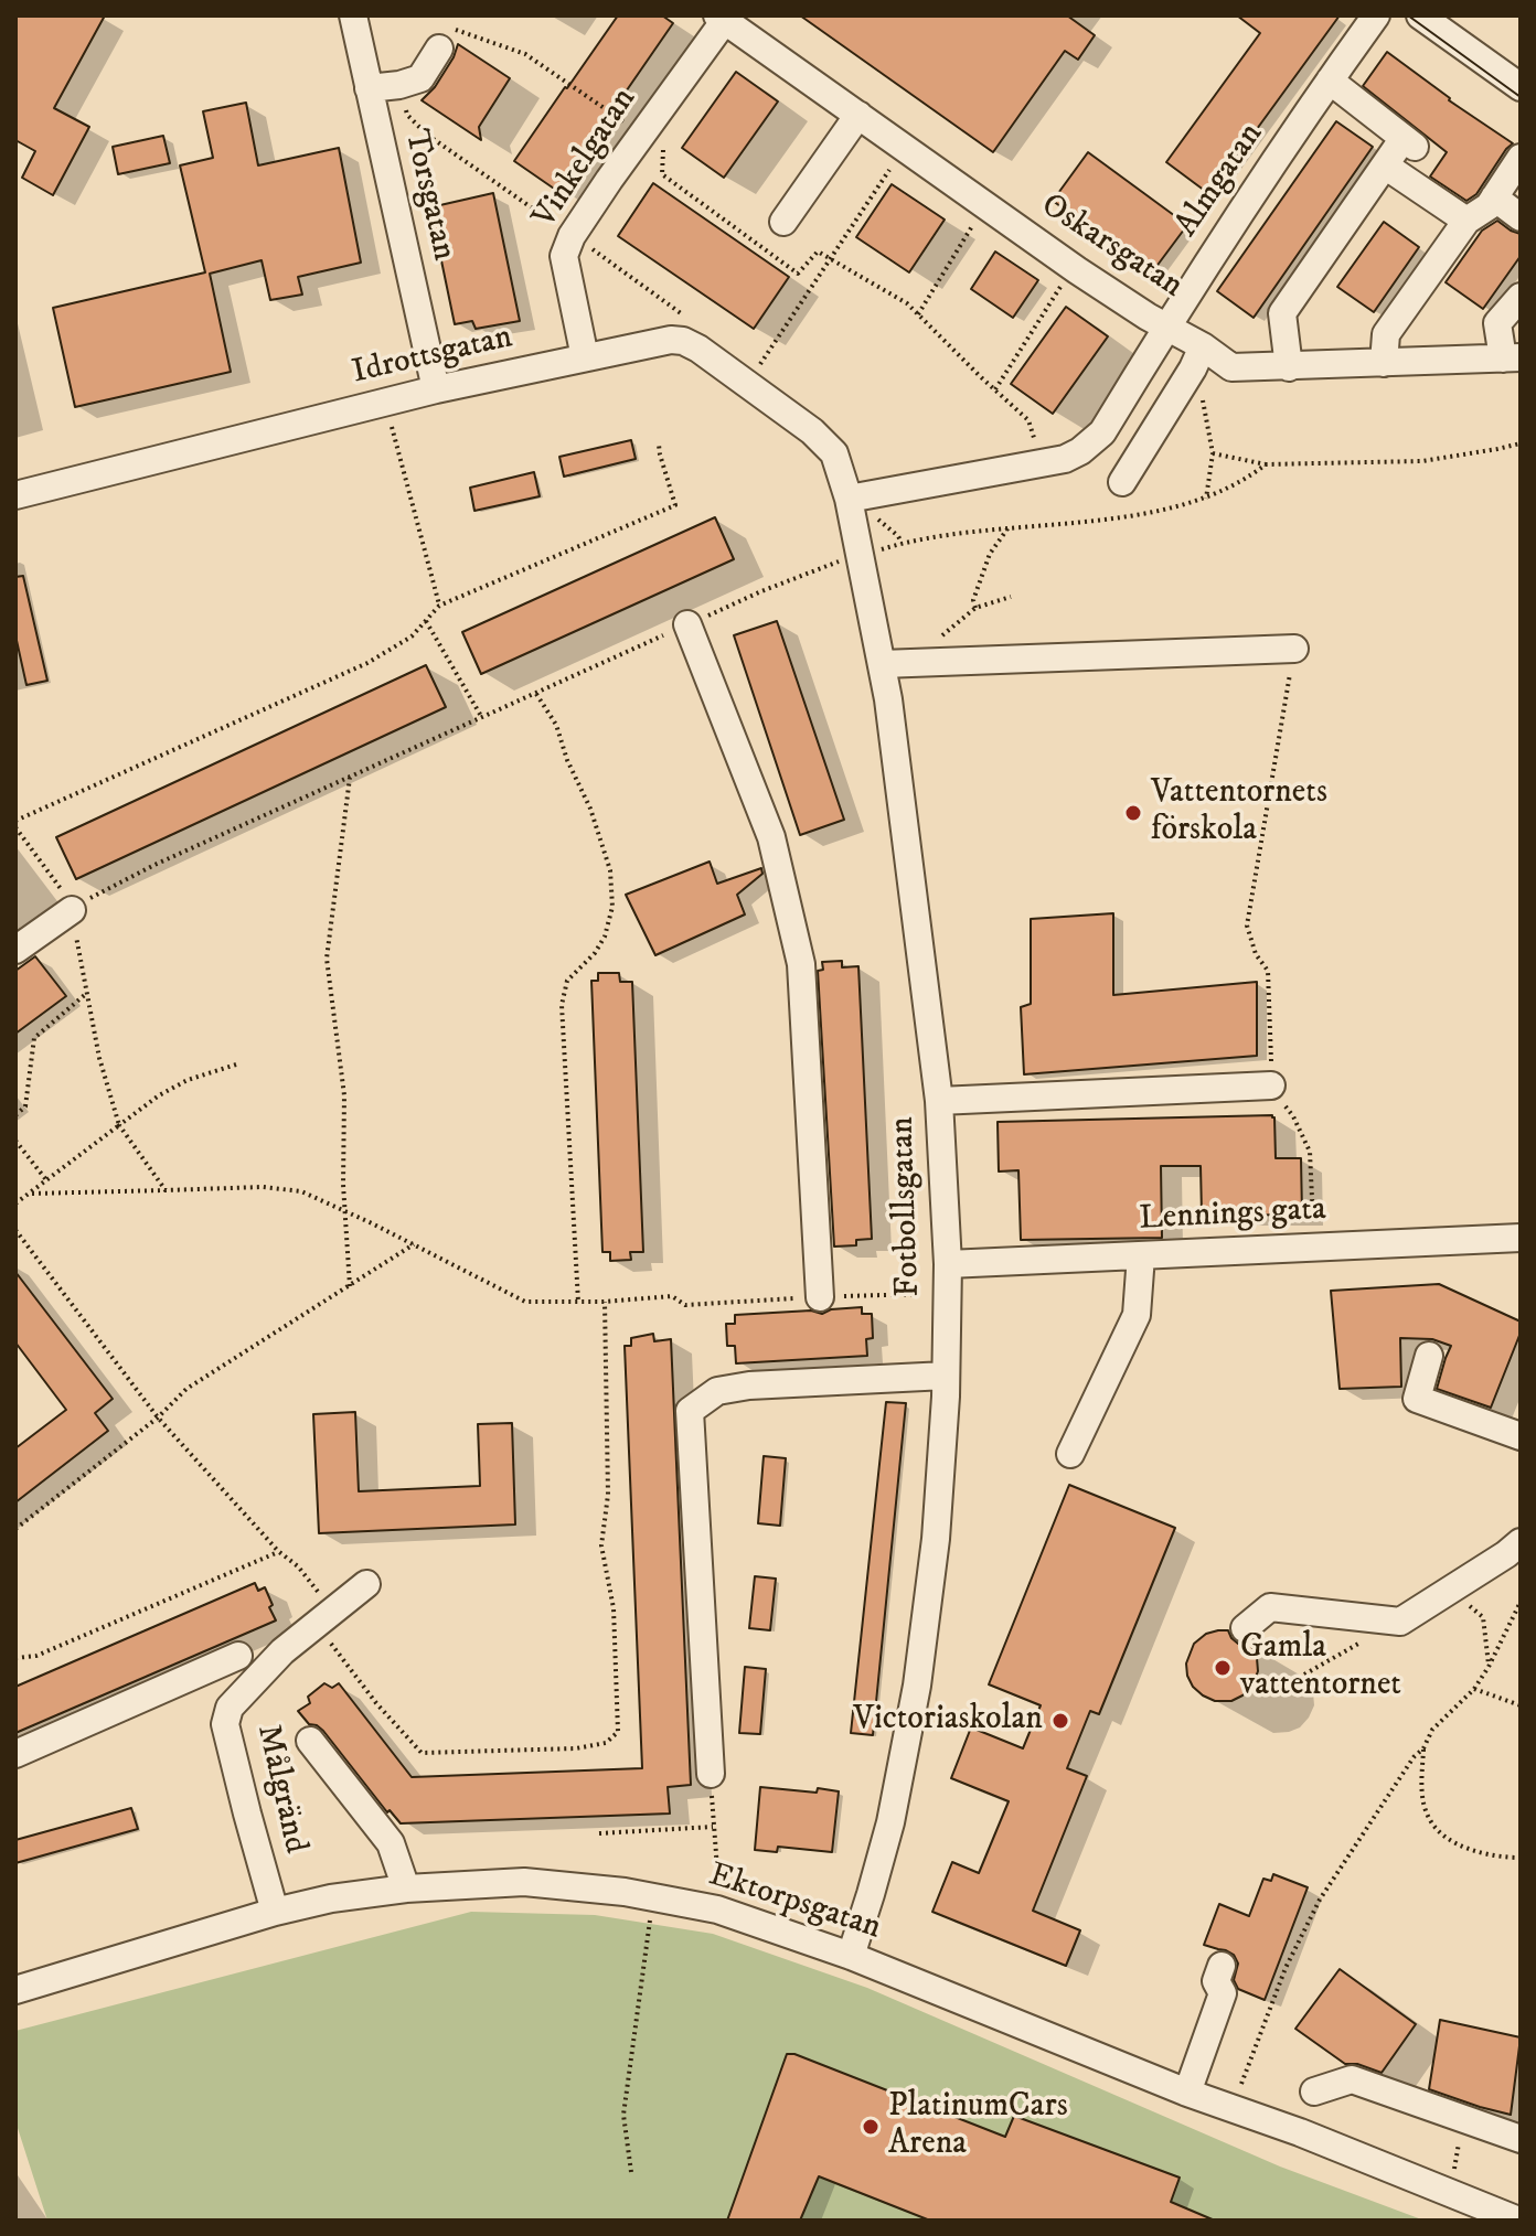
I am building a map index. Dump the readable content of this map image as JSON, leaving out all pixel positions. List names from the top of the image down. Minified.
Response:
{"streets":{"street":["Vinkelgatan","Almgatan","Torsgatan","Oskarsgatan","Idrottsgatan","Fotbollsgatan","Lennings gata","Målgränd","Ektorpsgatan"]},"crossings":[["Vinkelgatan","Oskarsgatan"],["Vinkelgatan","Idrottsgatan"],["Almgatan","Oskarsgatan"],["Almgatan","Fotbollsgatan"],["Torsgatan","Idrottsgatan"],["Idrottsgatan","Fotbollsgatan"],["Fotbollsgatan","Lennings gata"],["Fotbollsgatan","Ektorpsgatan"],["Målgränd","Ektorpsgatan"]],"places":["Vattentornets förskola","Gamla vattentornet","Victoriaskolan","PlatinumCars Arena"]}
